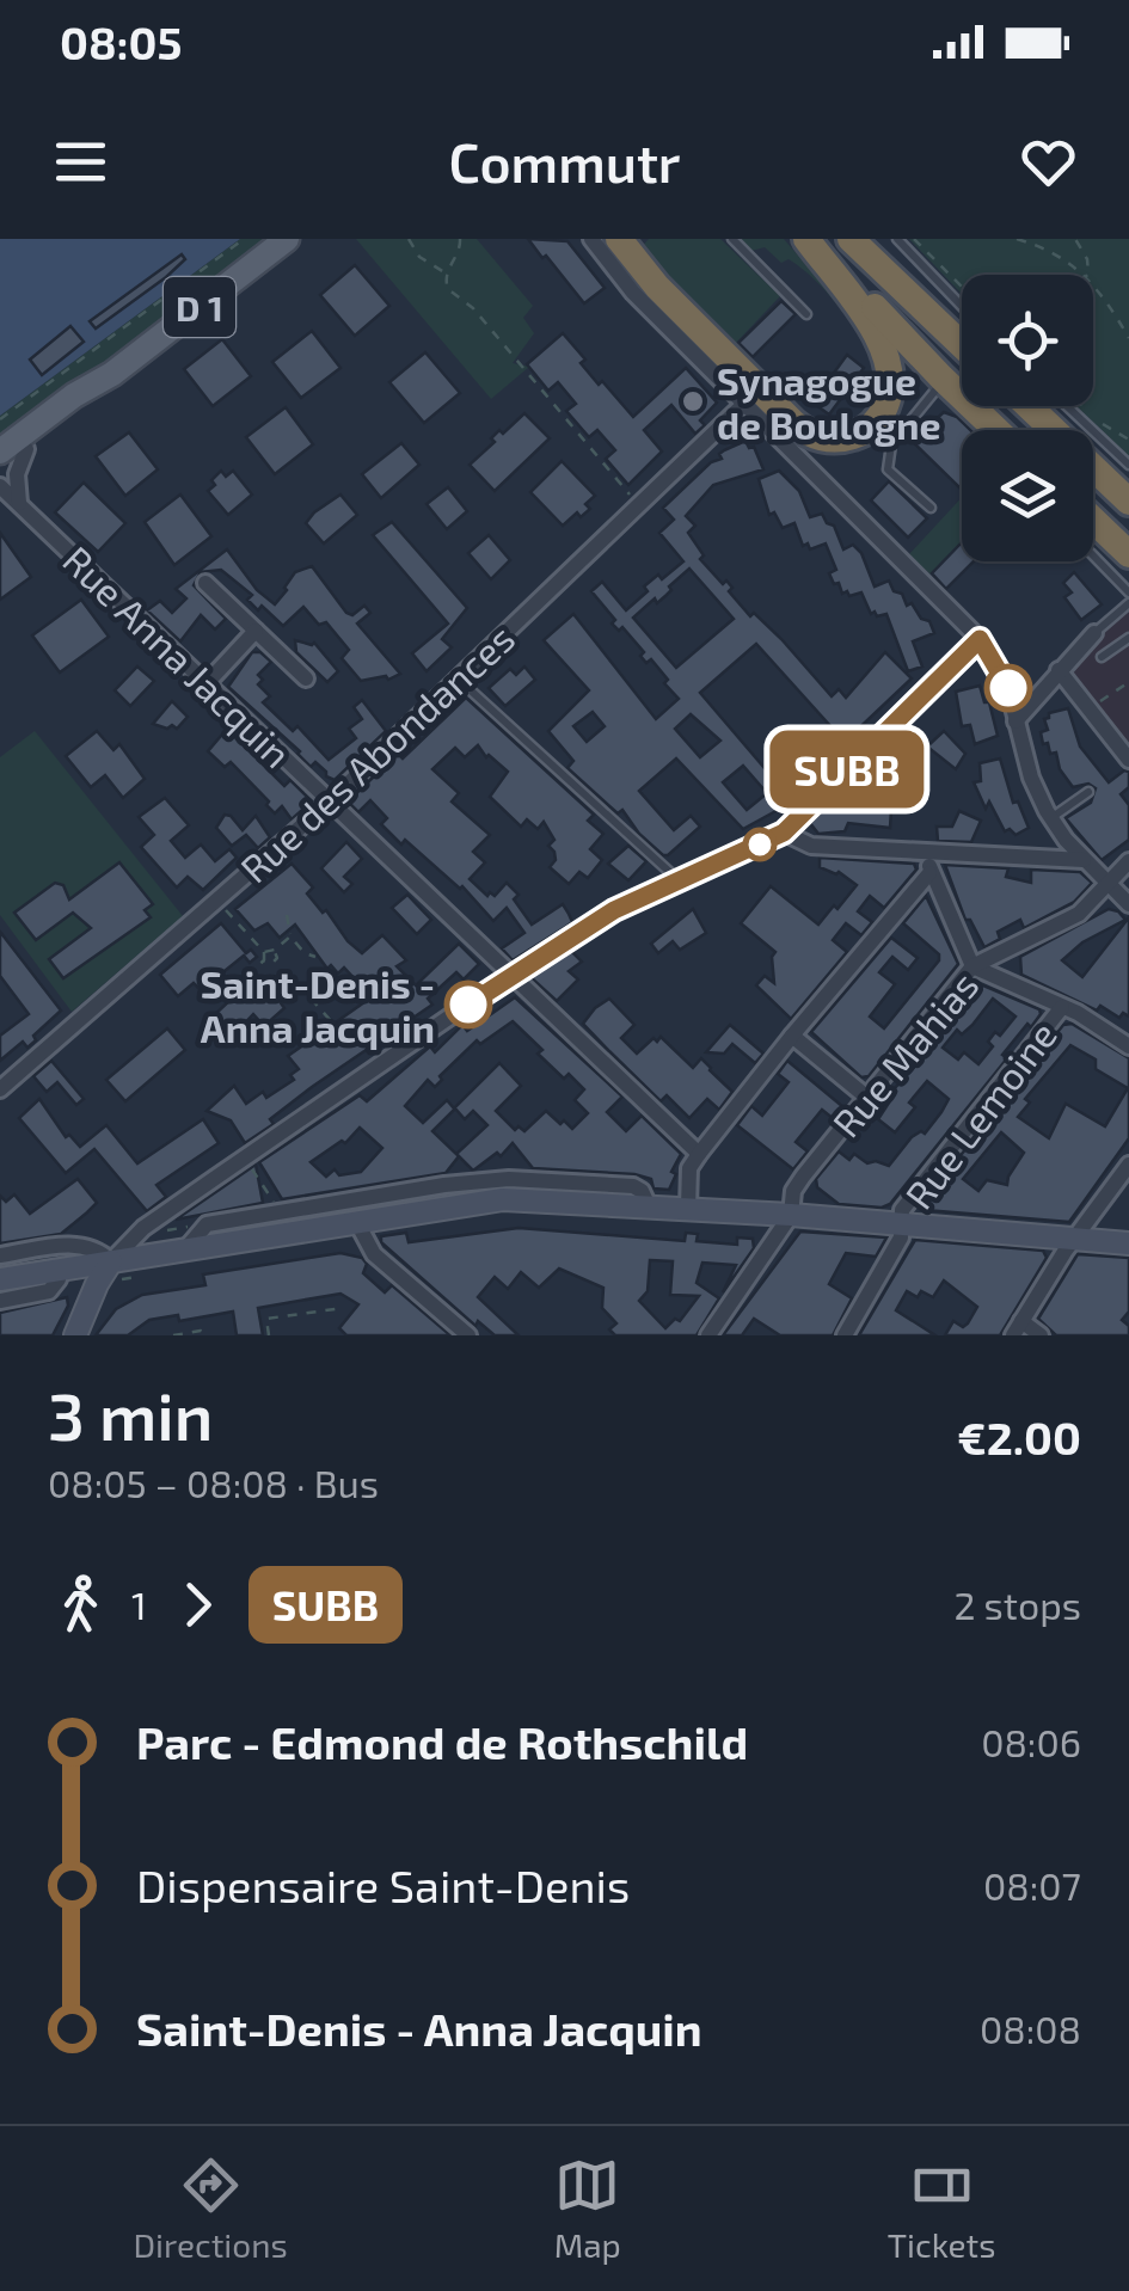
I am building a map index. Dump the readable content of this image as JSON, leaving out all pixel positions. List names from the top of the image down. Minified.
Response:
{"streets":{"main road":["D 1"],"street":["Rue Anna Jacquin","Rue des Abondances","Rue Mahias","Rue Lemoine"]},"crossings":[["Rue Anna Jacquin","Rue des Abondances"]],"places":["Synagogue de Boulogne","Saint-Denis - Anna Jacquin"],"lines":["bus line SUBB"],"page":{"status":"08:05","header":"Commutr","on_map":"SUBB","heading":["3 min","08:05 – 08:08 · Bus","€2.00"],"legs":["1","SUBB","2 stops"],"list":[{"name":"Parc - Edmond de Rothschild","value":"08:06"},{"name":"Dispensaire Saint-Denis","value":"08:07"},{"name":"Saint-Denis - Anna Jacquin","value":"08:08"}],"tabs":["Directions","Map","Tickets"]}}
